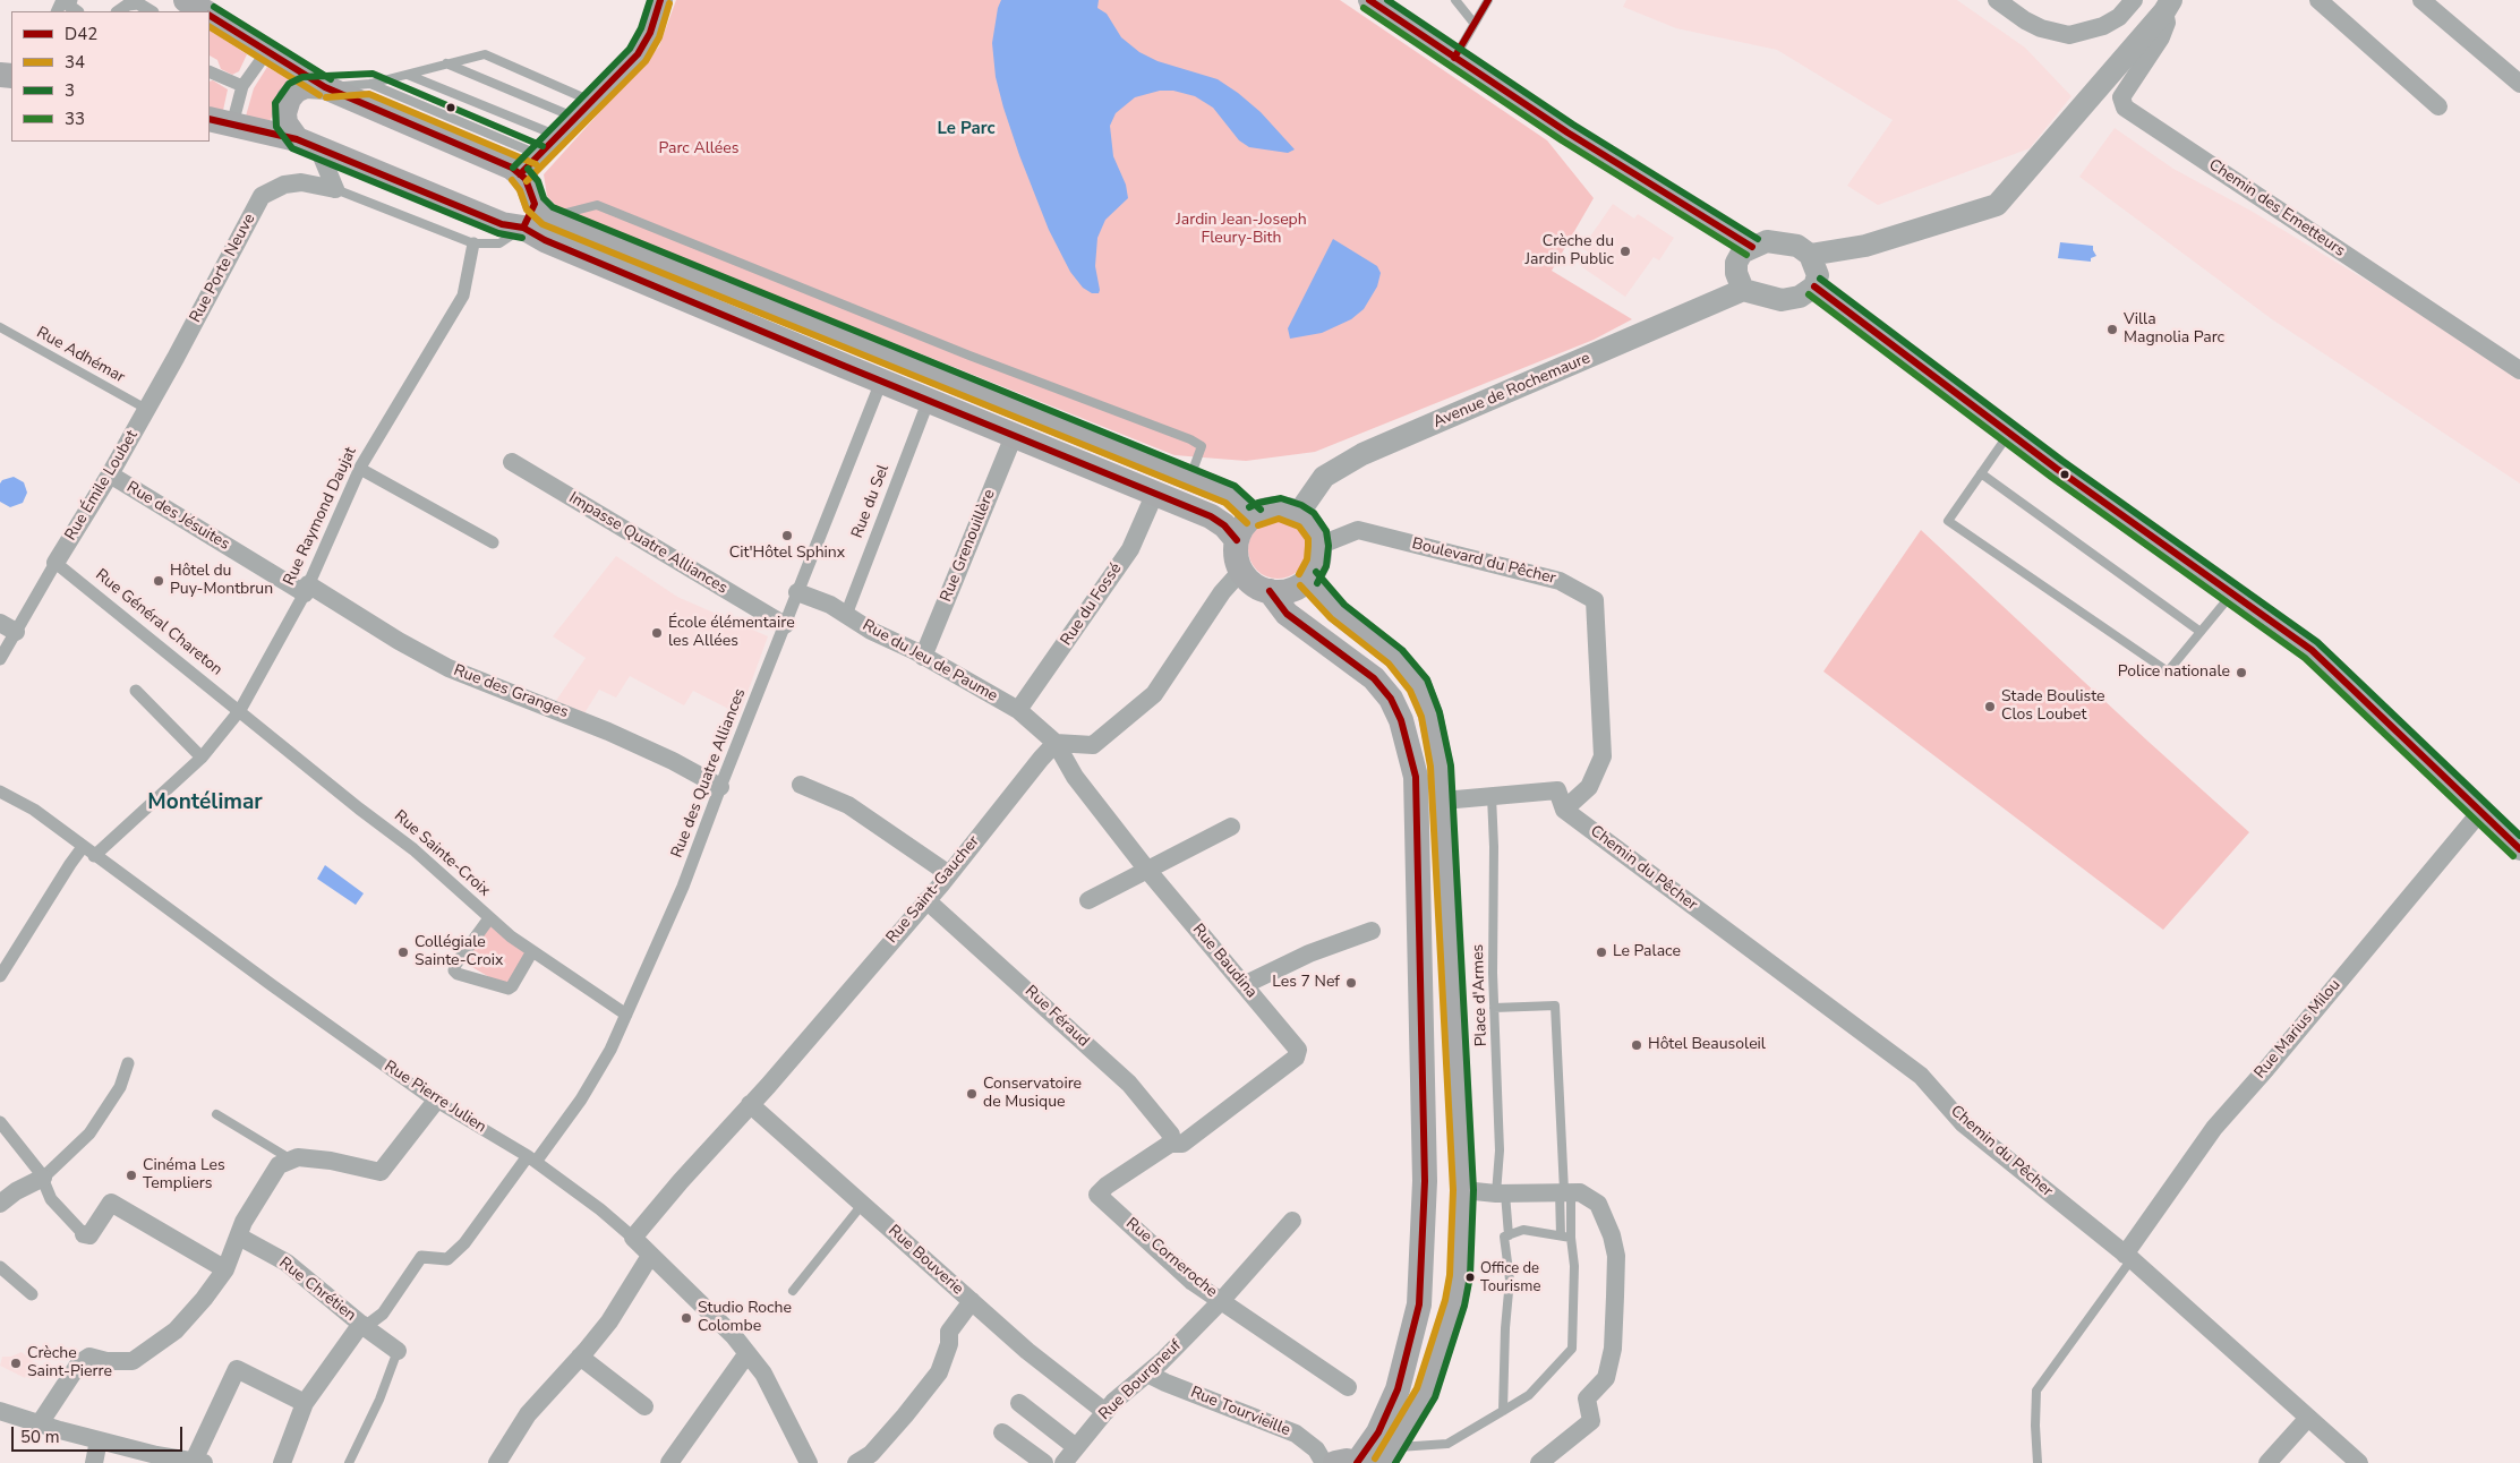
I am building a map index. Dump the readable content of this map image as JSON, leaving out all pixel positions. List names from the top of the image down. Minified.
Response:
{"streets":{"street":["Chemin des Emetteurs","Rue Porte Neuve","Avenue de Rochemaure","Rue Émile Loubet","Rue du Sel","Rue des Jésuites","Rue Raymond Daujat","Impasse Quatre Alliances","Rue Grenouillère","Boulevard du Pêcher","Rue du Fossé","Rue Général Chareton","Rue du Jeu de Paume","Rue des Granges","Rue des Quatre Alliances","Rue Sainte-Croix","Chemin du Pêcher","Rue Saint-Gaucher","Rue Baudina","Rue Féraud","Rue Marius Milou","Rue Pierre Julien","Rue Corneroche","Rue Bouverie","Rue Chrétien","Rue Bourgneuf","Rue Tourvieille"],"lane":["Rue Adhémar","Place d'Armes"]},"crossings":[["Rue Porte Neuve","Rue Adhémar"],["Rue Porte Neuve","Rue Émile Loubet"],["Rue Adhémar","Rue Émile Loubet"],["Avenue de Rochemaure","Boulevard du Pêcher"],["Rue Émile Loubet","Rue des Jésuites"],["Rue Émile Loubet","Rue Général Chareton"],["Rue du Sel","Rue du Jeu de Paume"],["Rue des Jésuites","Rue Raymond Daujat"],["Rue des Jésuites","Rue des Granges"],["Rue Raymond Daujat","Rue Général Chareton"],["Rue Raymond Daujat","Rue des Granges"],["Rue Raymond Daujat","Rue Sainte-Croix"],["Rue Raymond Daujat","Rue Pierre Julien"],["Impasse Quatre Alliances","Rue des Quatre Alliances"],["Rue Grenouillère","Rue du Jeu de Paume"],["Boulevard du Pêcher","Chemin du Pêcher"],["Rue du Fossé","Rue du Jeu de Paume"],["Rue Général Chareton","Rue Sainte-Croix"],["Rue du Jeu de Paume","Rue des Quatre Alliances"],["Rue du Jeu de Paume","Rue Saint-Gaucher"],["Rue du Jeu de Paume","Rue Baudina"],["Rue des Granges","Rue des Quatre Alliances"],["Rue des Quatre Alliances","Rue Sainte-Croix"],["Rue des Quatre Alliances","Rue Pierre Julien"],["Rue des Quatre Alliances","Rue Chrétien"],["Chemin du Pêcher","Rue Marius Milou"],["Rue Saint-Gaucher","Rue Baudina"],["Rue Saint-Gaucher","Rue Féraud"],["Rue Saint-Gaucher","Rue Pierre Julien"],["Rue Saint-Gaucher","Rue Bouverie"],["Rue Baudina","Rue Féraud"],["Rue Baudina","Rue Corneroche"],["Rue Féraud","Rue Corneroche"],["Rue Corneroche","Rue Bourgneuf"],["Rue Bouverie","Rue Bourgneuf"],["Rue Bourgneuf","Rue Tourvieille"]],"districts":["Le Parc","Montélimar"],"parks":["Parc Allées","Jardin Jean-Joseph Fleury-Bith"],"places":["Crèche du Jardin Public","Villa Magnolia Parc","Cit'Hôtel Sphinx","Hôtel du Puy-Montbrun","École élémentaire les Allées","Police nationale","Stade Bouliste Clos Loubet","Collégiale Sainte-Croix","Le Palace","Les 7 Nef","Hôtel Beausoleil","Conservatoire de Musique","Cinéma Les Templiers","Office de Tourisme","Studio Roche Colombe","Crèche Saint-Pierre"],"lines":["transit line D42","transit line 3","transit line 34","transit line 33"],"legend":["D42","34","3","33"],"scale_bar":"50 m"}
